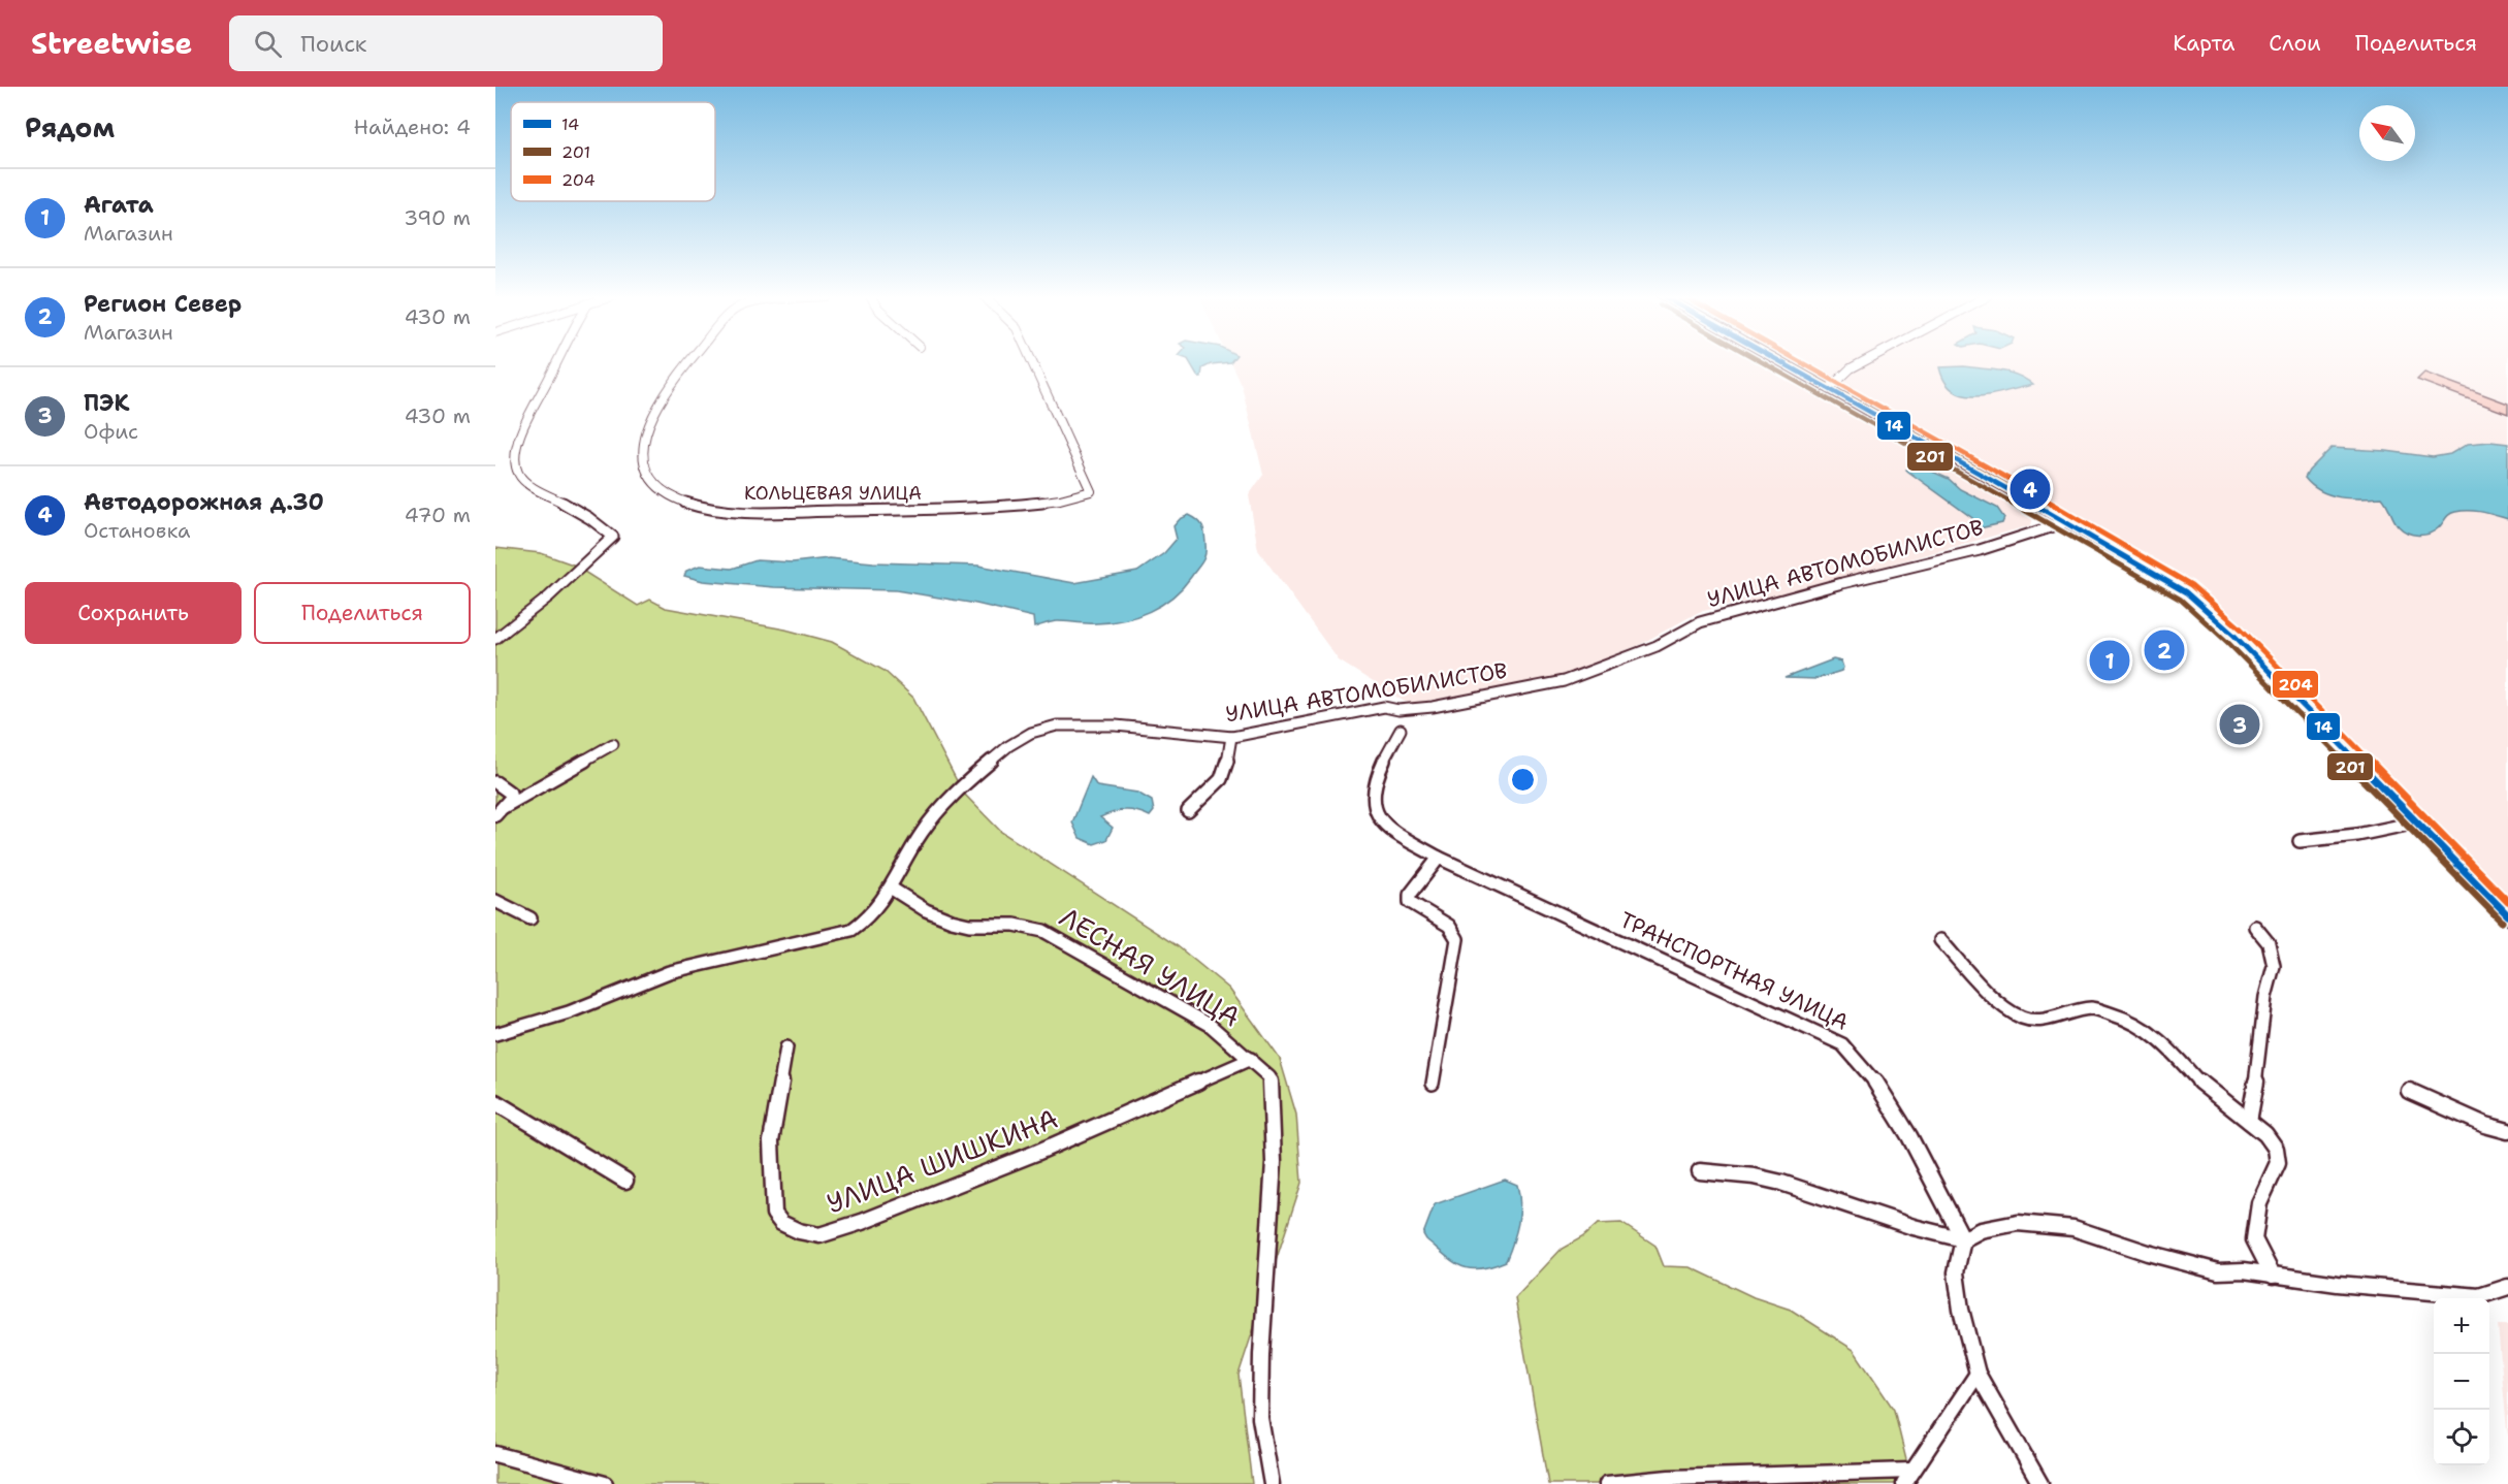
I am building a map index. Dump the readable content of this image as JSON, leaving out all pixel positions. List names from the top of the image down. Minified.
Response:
{"streets":{"street":["КОЛЬЦЕВАЯ УЛИЦА","УЛИЦА АВТОМОБИЛИСТОВ","ЛЕСНАЯ УЛИЦА","ТРАНСПОРТНАЯ УЛИЦА","УЛИЦА ШИШКИНА"]},"crossings":[["УЛИЦА АВТОМОБИЛИСТОВ","ЛЕСНАЯ УЛИЦА"],["ЛЕСНАЯ УЛИЦА","УЛИЦА ШИШКИНА"]],"lines":["transit line 14","transit line 201","transit line 204"],"legend":["14","201","204"],"north":"top left","page":{"header":"Streetwise","search":"Поиск","nav":["Карта","Слои","Поделиться"],"heading":["Рядом","Найдено: 4"],"list":[{"mark":"1","name":"Агата","note":"Магазин","value":"390 m"},{"mark":"2","name":"Регион Север","note":"Магазин","value":"430 m"},{"mark":"3","name":"ПЭК","note":"Офис","value":"430 m"},{"mark":"4","name":"Автодорожная д.30","note":"Остановка","value":"470 m"}],"pins":["4","2","1","3"],"buttons":["Сохранить","Поделиться"],"map_buttons":["+","−"]}}
